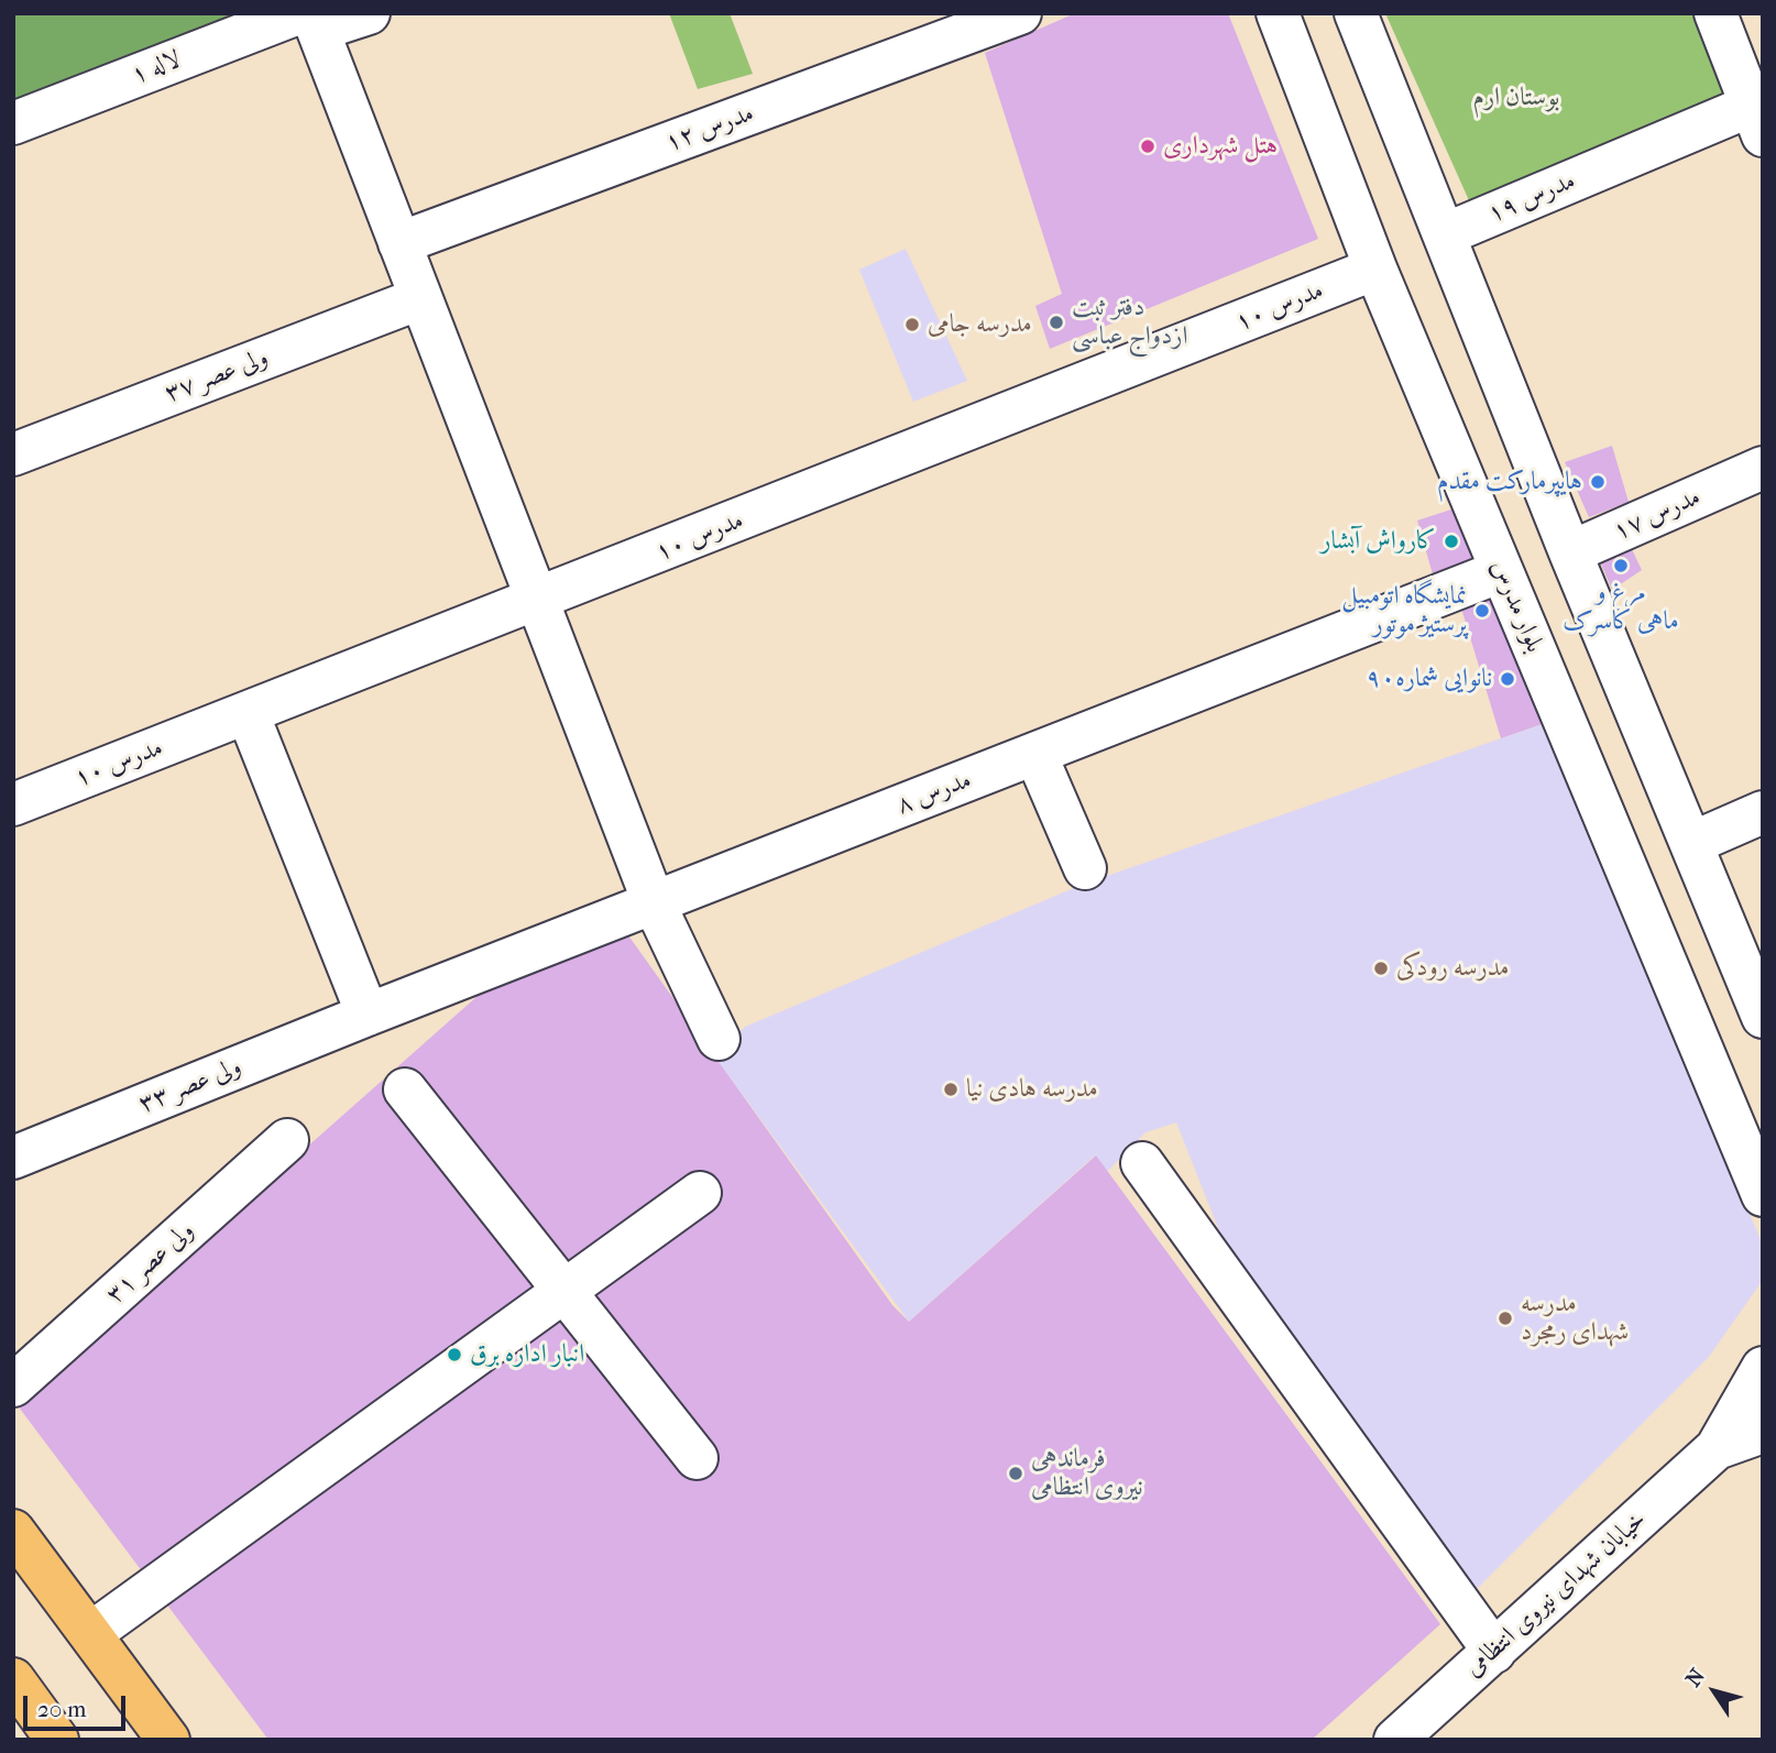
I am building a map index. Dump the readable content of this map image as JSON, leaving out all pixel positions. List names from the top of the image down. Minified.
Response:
{"streets":{"street":["لاله ۱","مدرس ۱۲","مدرس ۱۹","مدرس ۱۰","ولی عصر ۳۷","مدرس ۱۷","بلوار مدرس","مدرس ۸","ولی عصر ۳۳","ولی عصر ۳۱","خیابان شهدای نیروی انتظامی"]},"crossings":[["مدرس ۱۰","بلوار مدرس"],["بلوار مدرس","مدرس ۸"],["مدرس ۸","ولی عصر ۳۳"]],"parks":["بوستان ارم"],"places":["هتل شهرداری","دفتر ثبت ازدواج عباسی","مدرسه جامی","هایپرمارکت مقدم","کارواش آبشار","مرغ و ماهی کاسرک","نمایشگاه اتومبیل پرستیژ موتور","نانوایی شماره۹۰","مدرسه رودکی","مدرسه هادی نیا","مدرسه شهدای رمجرد","انبار اداره برق","فرماندهی نیروی انتظامی"],"scale_bar":"20 m","north":"top left"}
